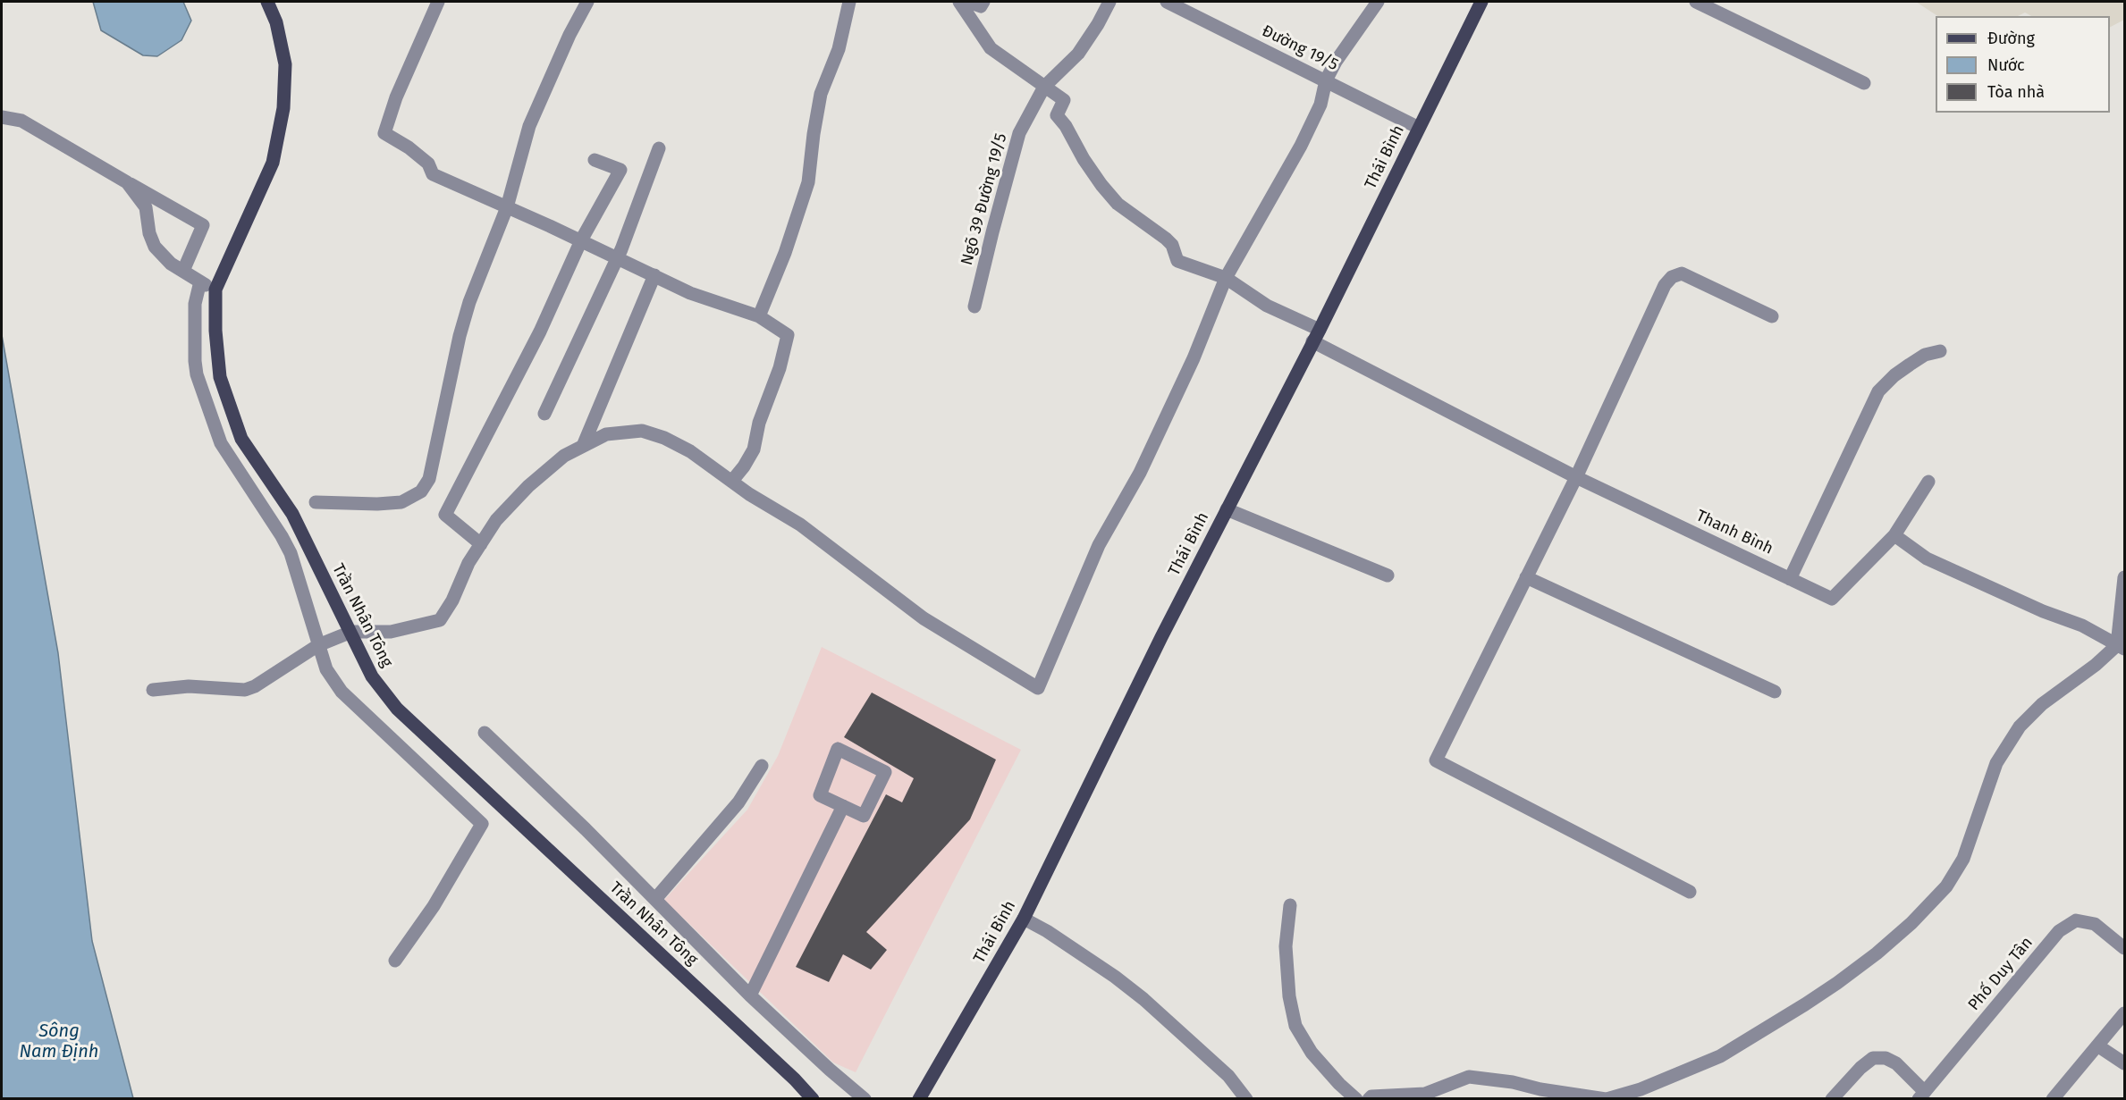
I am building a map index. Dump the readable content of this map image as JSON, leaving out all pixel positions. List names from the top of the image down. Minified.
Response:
{"streets":{"main road":["Thái Bình","Trần Nhân Tông"],"street":["Đường 19/5","Ngõ 39 Đường 19/5","Thanh Bình","Phố Duy Tân"]},"crossings":[["Đường 19/5","Thái Bình"],["Thái Bình","Thanh Bình"],["Ngõ 39 Đường 19/5","Thanh Bình"]],"water":["Sông Nam Định"],"legend":["Đường","Nước","Tòa nhà"]}
